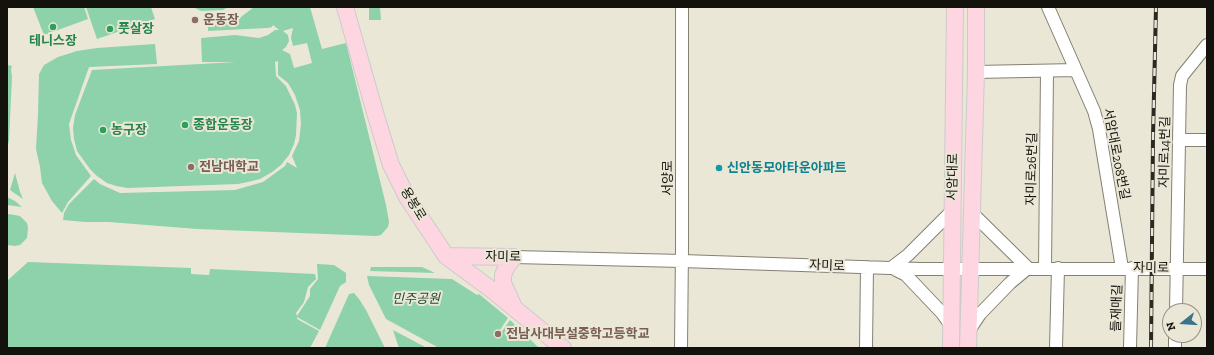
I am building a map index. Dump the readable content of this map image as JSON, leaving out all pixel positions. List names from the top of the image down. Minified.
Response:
{"streets":{"main road":["서암대로","용봉로","자미로"],"street":["자미로14번길","서암대로208번길","자미로26번길","서양로","들재매길"]},"crossings":[["자미로14번길","자미로"],["서암대로208번길","자미로"],["서암대로208번길","들재매길"],["자미로26번길","자미로"],["서암대로","자미로"],["서양로","자미로"],["용봉로","자미로"],["자미로","들재매길"]],"parks":["민주공원"],"places":["운동장","테니스장","풋살장","종합운동장","농구장","전남대학교","신안동모아타운아파트","전남사대부설중학고등학교"],"north":"left"}
